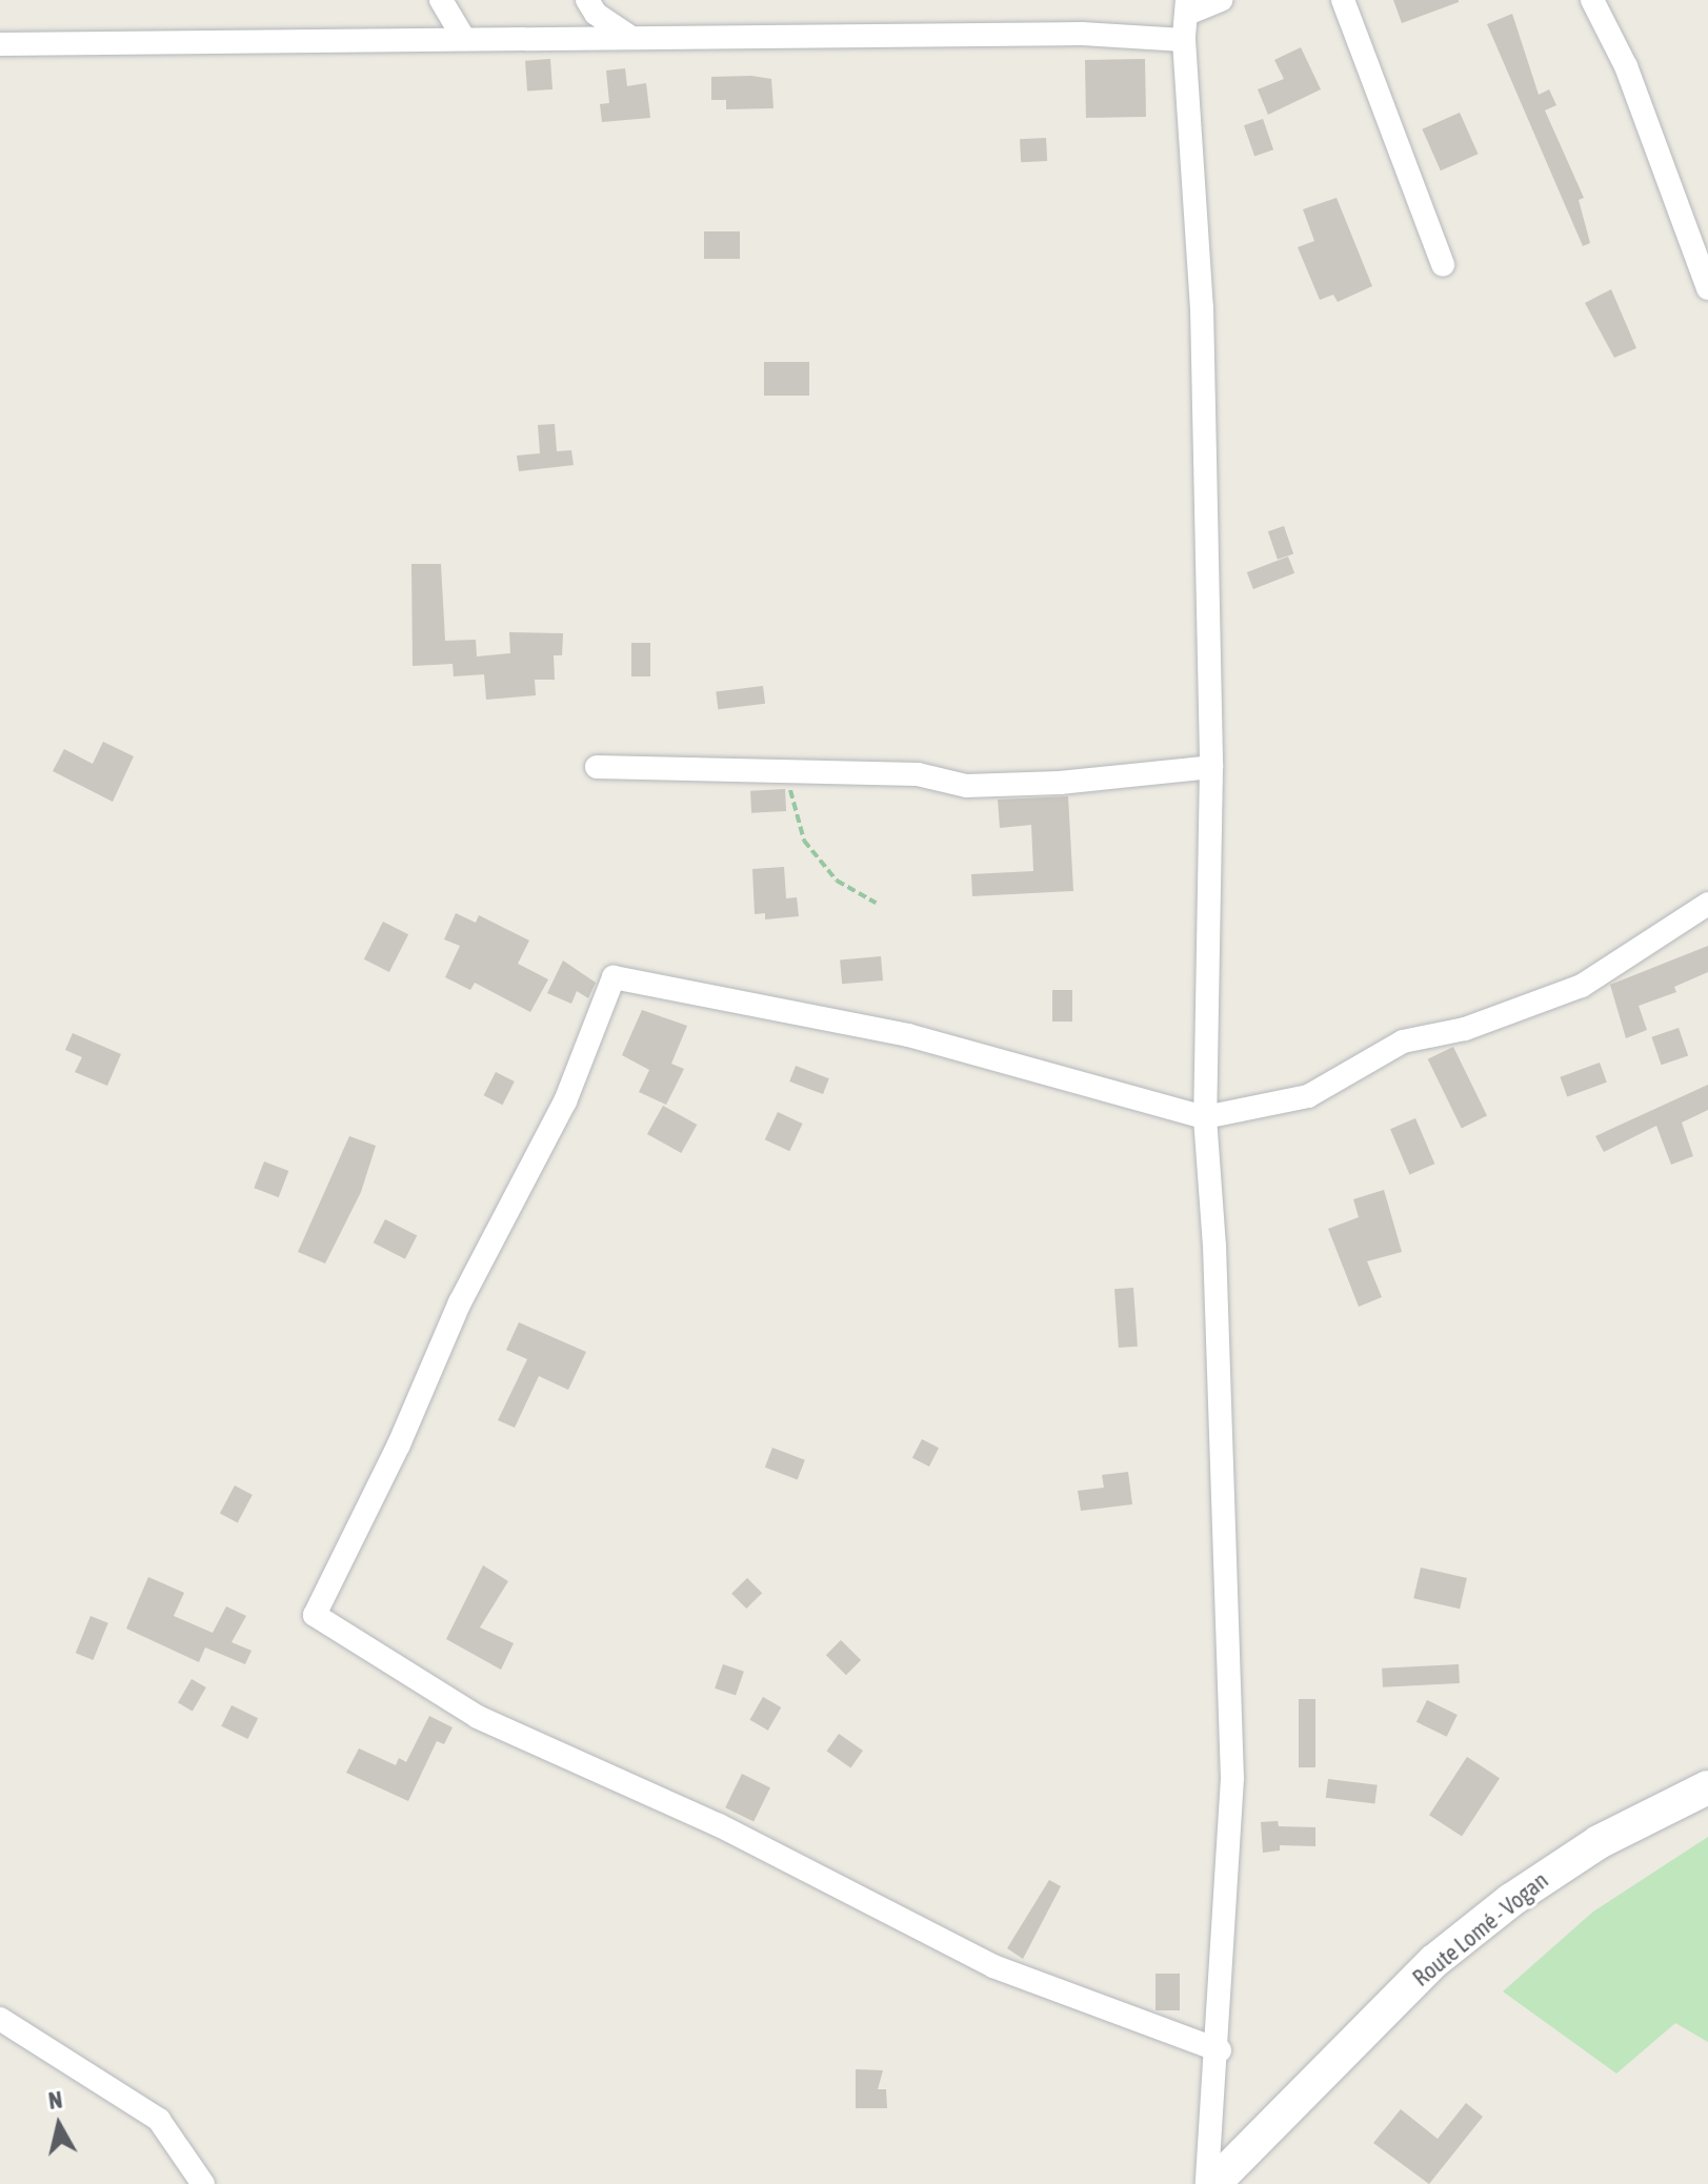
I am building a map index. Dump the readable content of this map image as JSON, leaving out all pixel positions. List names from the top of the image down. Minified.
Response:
{"streets":{"main road":["Route Lomé - Vogan"]},"north":"top"}
